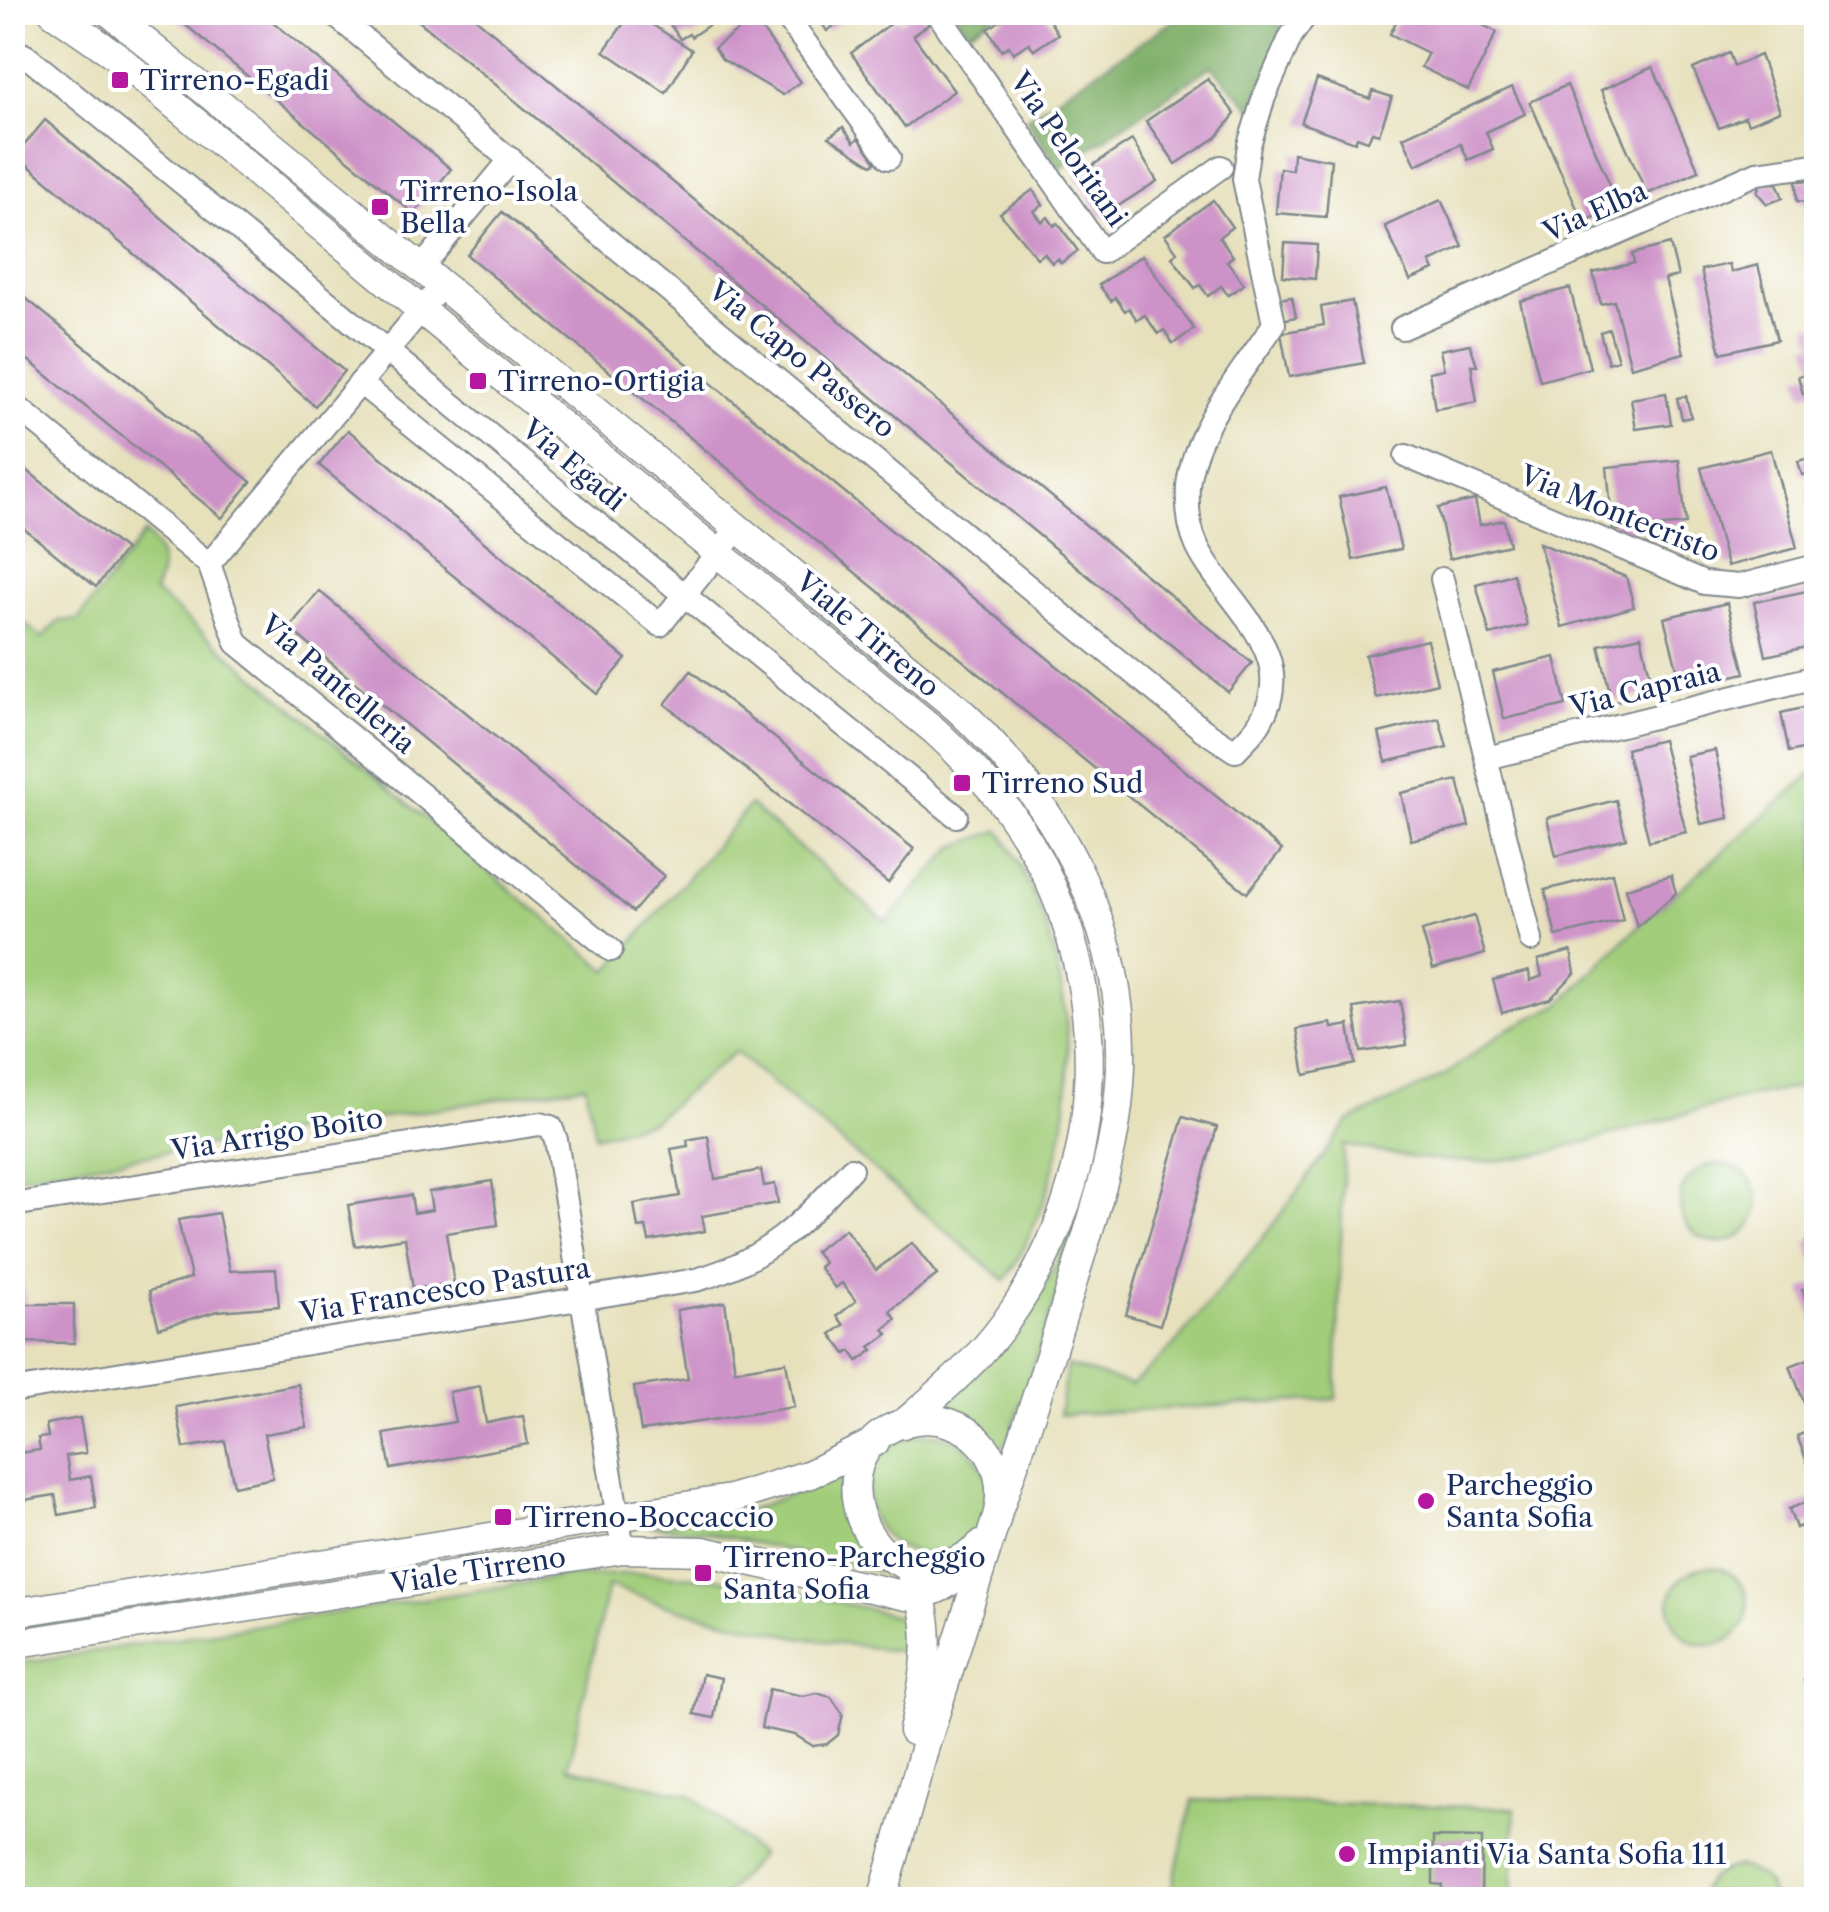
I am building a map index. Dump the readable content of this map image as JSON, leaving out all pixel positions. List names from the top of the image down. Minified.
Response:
{"streets":{"street":["Via Peloritani","Via Elba","Via Capo Passero","Via Egadi","Via Montecristo","Viale Tirreno","Via Pantelleria","Via Capraia","Via Arrigo Boito","Via Francesco Pastura"]},"crossings":[["Via Arrigo Boito","Via Francesco Pastura"]],"places":{"transit":["Tirreno-Egadi","Tirreno-Isola Bella","Tirreno-Ortigia","Tirreno Sud","Tirreno-Boccaccio","Tirreno-Parcheggio Santa Sofia"],"other":["Parcheggio Santa Sofia","Impianti Via Santa Sofia 111"]}}
